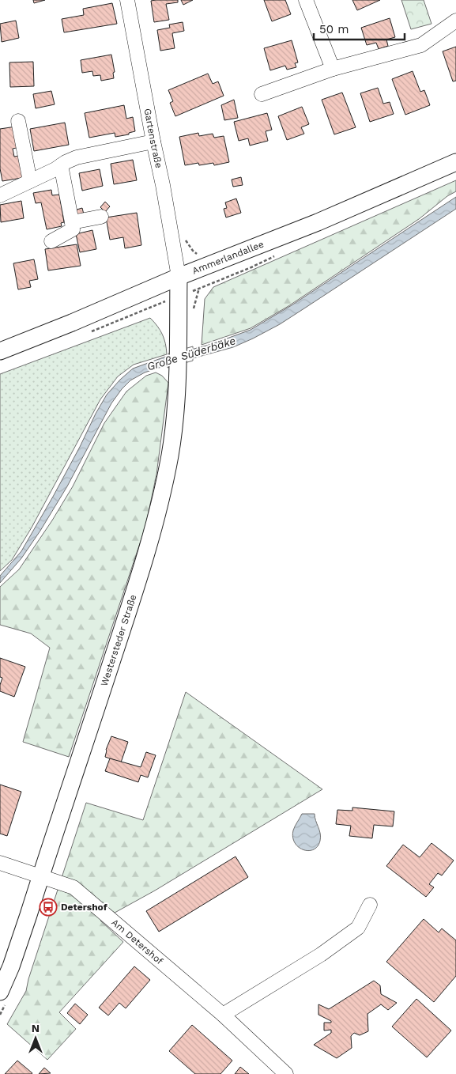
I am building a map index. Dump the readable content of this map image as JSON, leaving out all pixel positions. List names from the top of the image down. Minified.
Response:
{"streets":{"main road":["Ammerlandallee","Westersteder Straße"],"street":["Gartenstraße","Am Detershof"]},"crossings":[["Gartenstraße","Ammerlandallee"],["Gartenstraße","Westersteder Straße"],["Ammerlandallee","Westersteder Straße"],["Westersteder Straße","Am Detershof"]],"water":["Große Süderbäke"],"places":{"bus stop":["Detershof"]},"scale_bar":"50 m","north":"top"}
